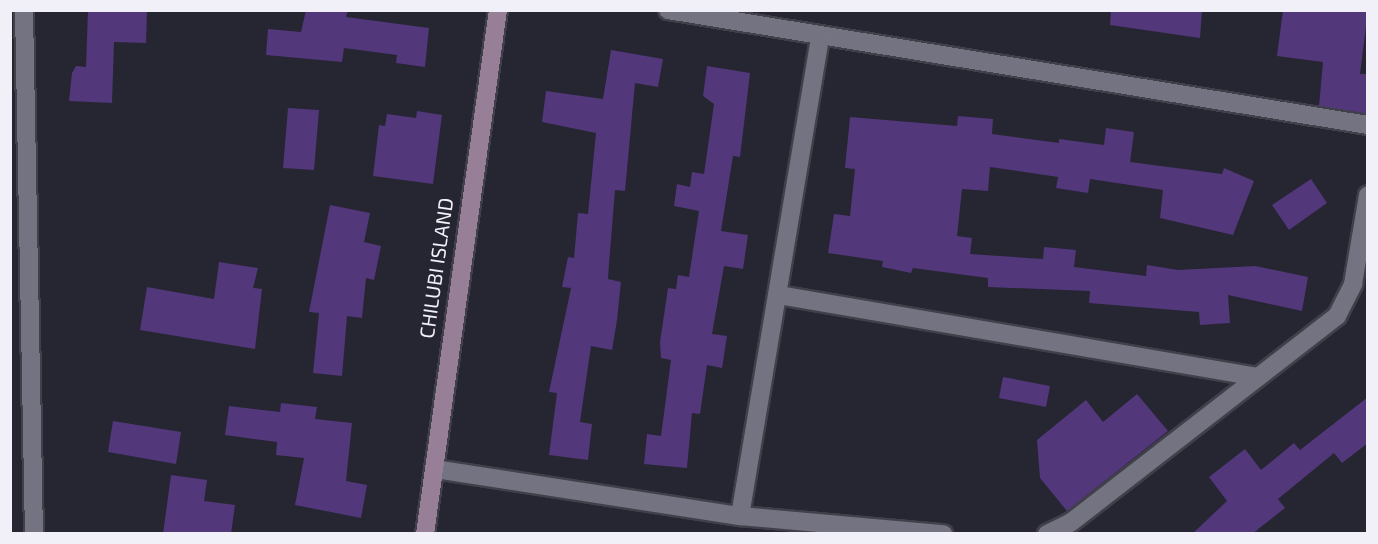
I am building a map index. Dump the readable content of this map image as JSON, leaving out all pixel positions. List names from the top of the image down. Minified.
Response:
{"streets":{"street":["CHILUBI ISLAND"]}}
